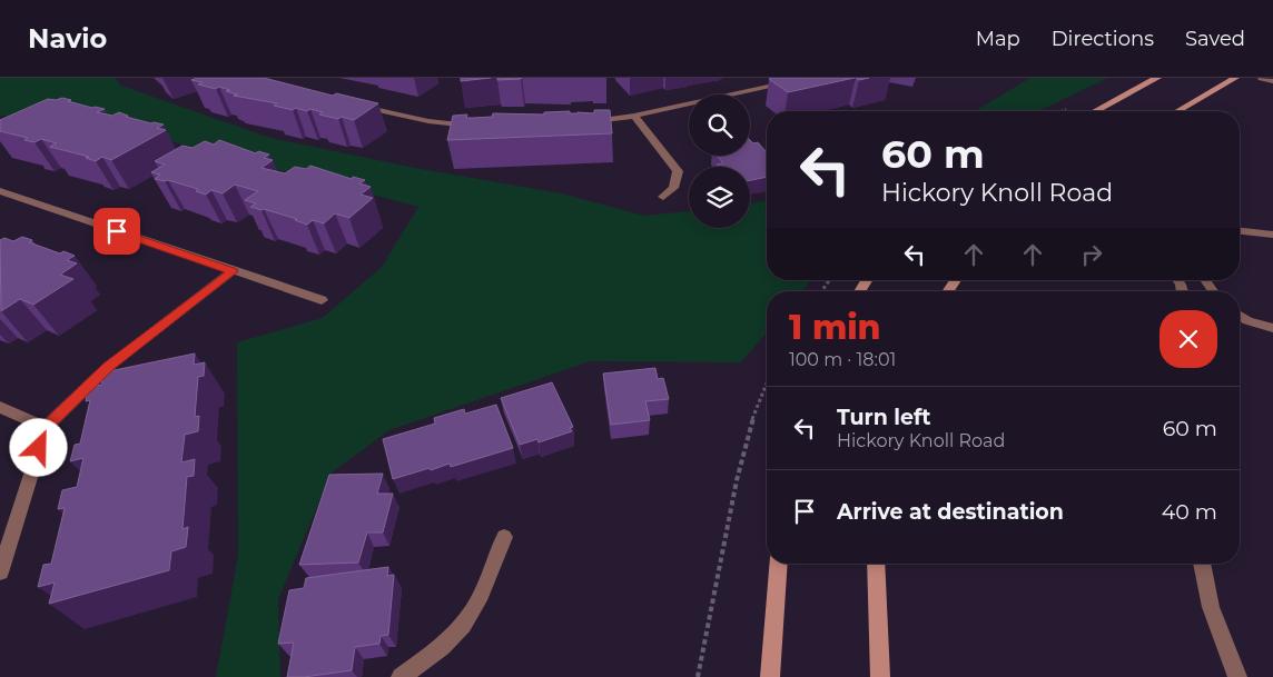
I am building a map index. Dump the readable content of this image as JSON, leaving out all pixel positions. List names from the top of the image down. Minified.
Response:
{"page":{"header":"Navio","nav":["Map","Directions","Saved"],"turn":["60 m","Hickory Knoll Road"],"heading":["1 min","100 m · 18:01"],"list":[{"name":"Turn left","note":"Hickory Knoll Road","value":"60 m"},{"name":"Arrive at destination","value":"40 m"}]}}
